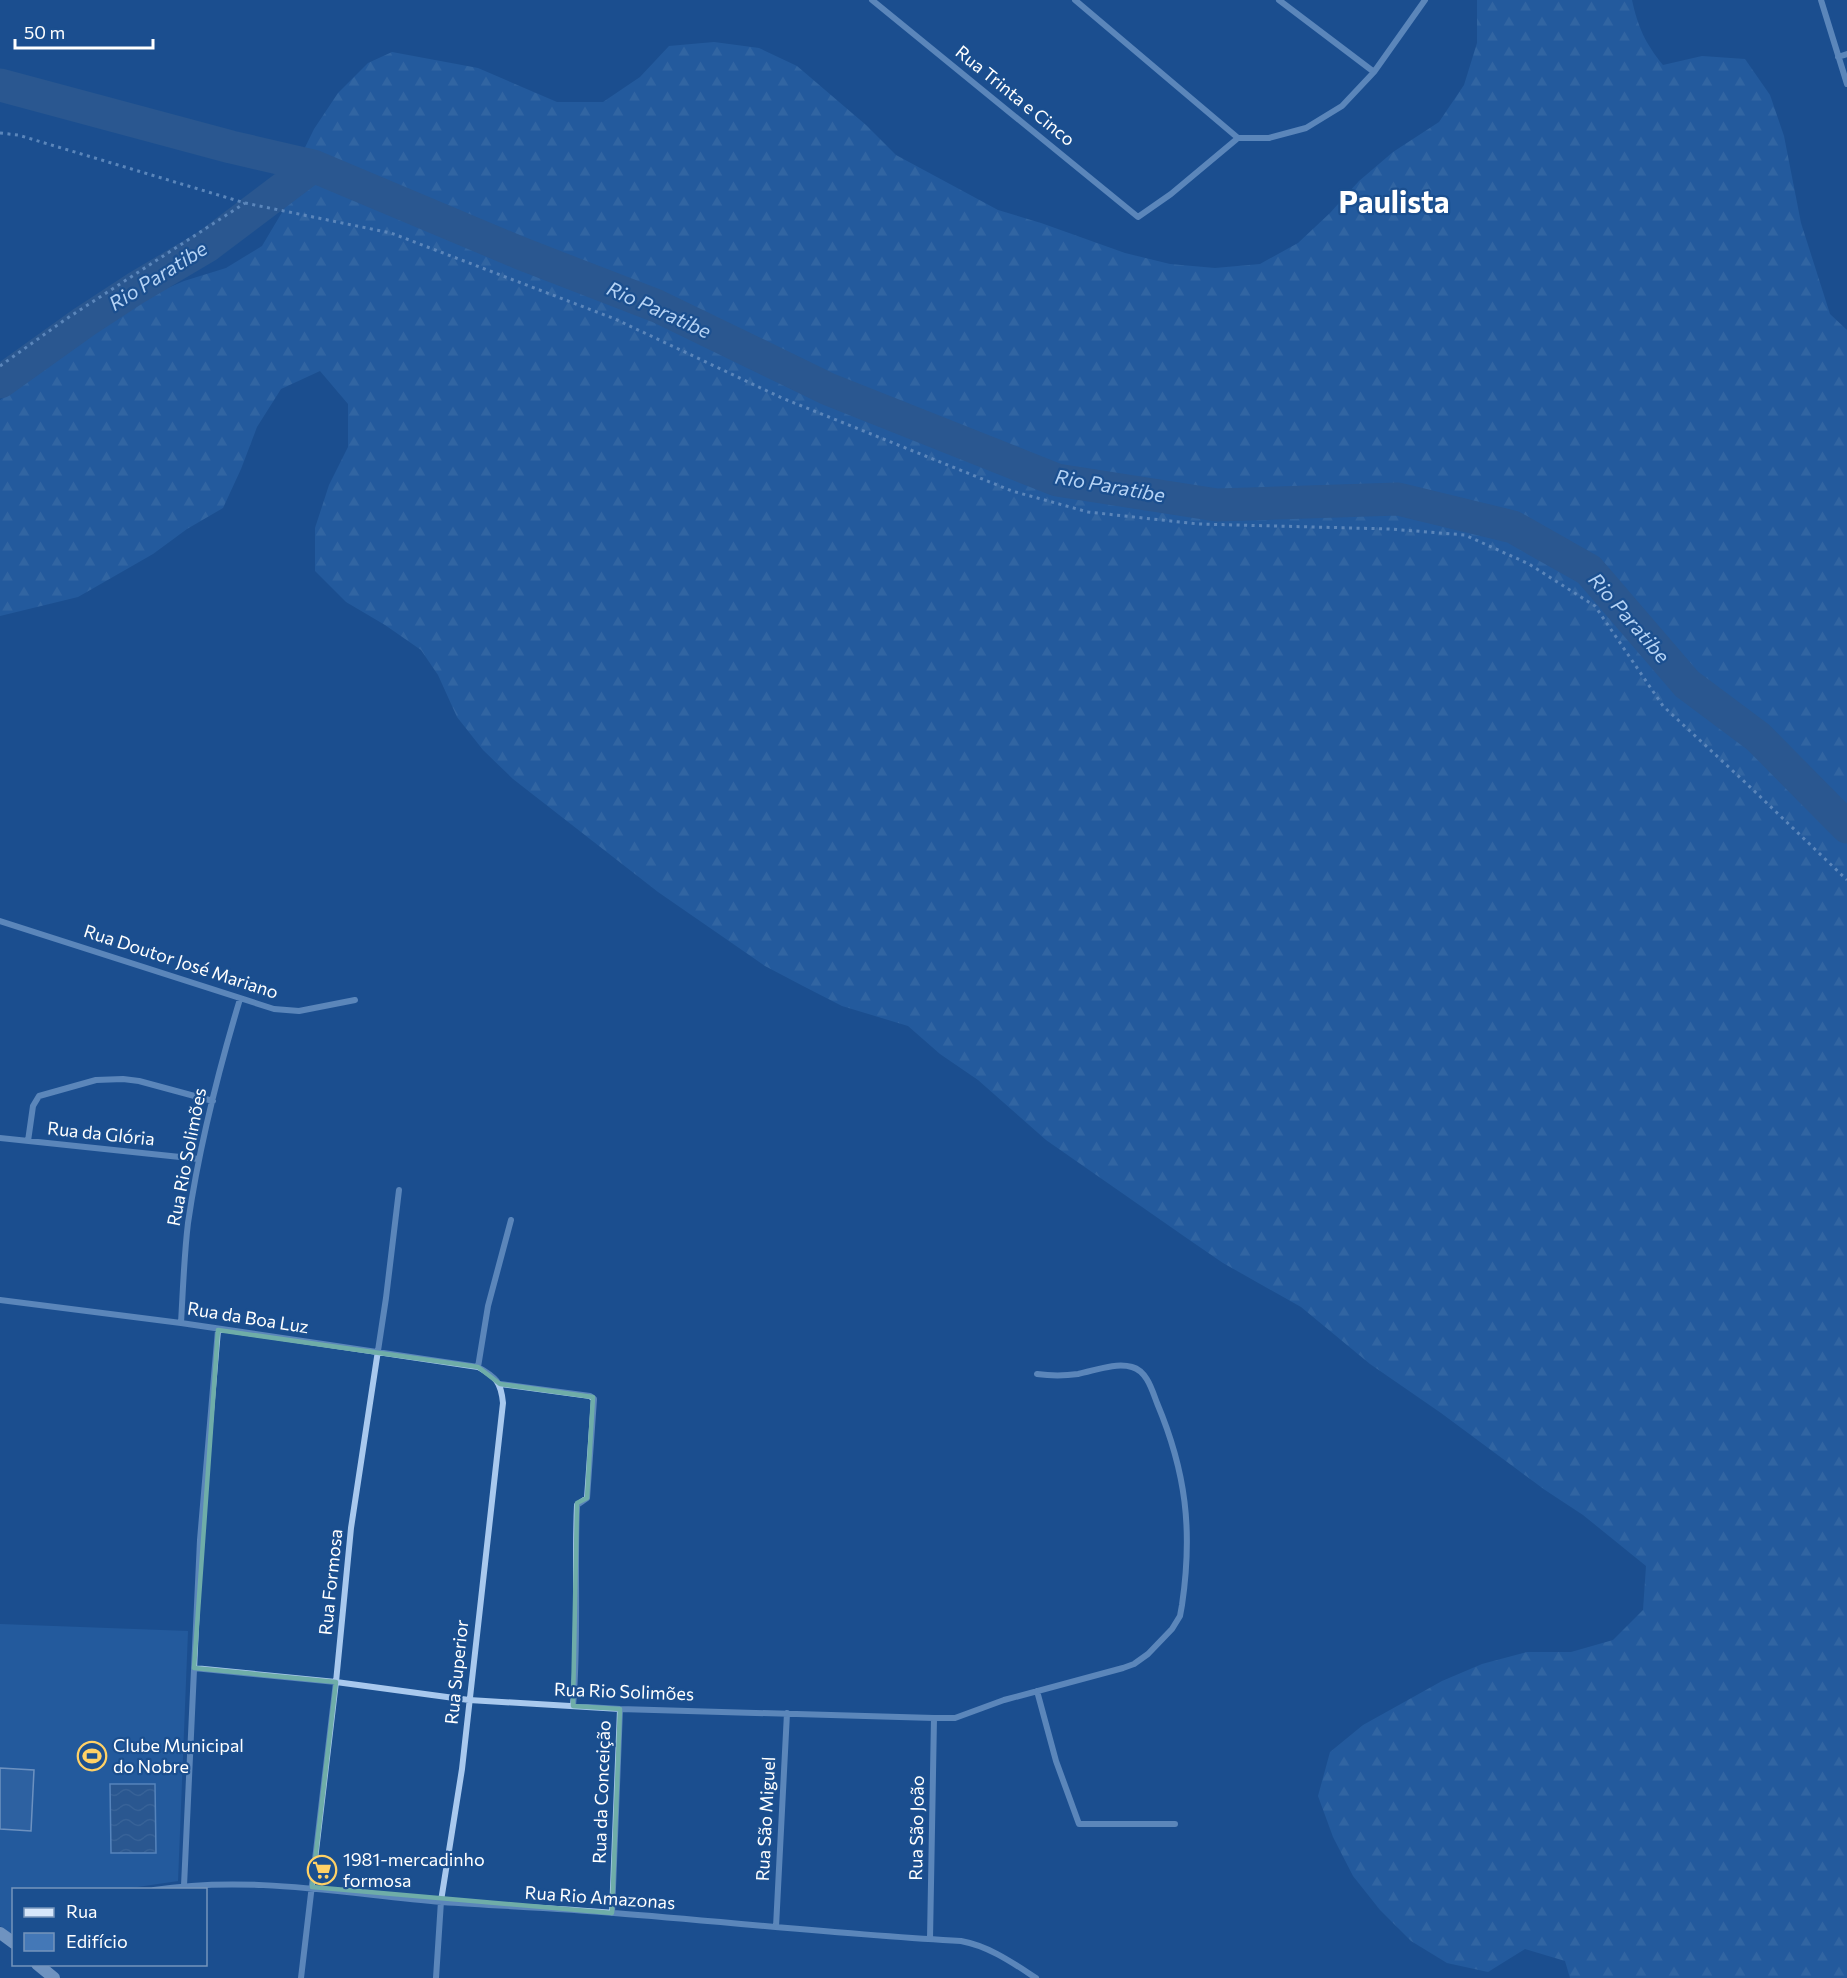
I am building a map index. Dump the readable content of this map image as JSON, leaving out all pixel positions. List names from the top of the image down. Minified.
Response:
{"streets":{"street":["Rua Trinta e Cinco","Rua Doutor José Mariano","Rua da Glória","Rua Rio Solimões","Rua da Boa Luz","Rua Formosa","Rua Superior","Rua da Conceição","Rua São Miguel","Rua São João","Rua Rio Amazonas"]},"crossings":[["Rua Doutor José Mariano","Rua Rio Solimões"],["Rua da Glória","Rua Rio Solimões"],["Rua Rio Solimões","Rua da Boa Luz"],["Rua Rio Solimões","Rua Formosa"],["Rua Rio Solimões","Rua Superior"],["Rua Rio Solimões","Rua da Conceição"],["Rua Rio Solimões","Rua São Miguel"],["Rua Rio Solimões","Rua São João"],["Rua da Boa Luz","Rua Formosa"],["Rua da Boa Luz","Rua Superior"],["Rua Formosa","Rua Rio Amazonas"],["Rua Superior","Rua Rio Amazonas"],["Rua da Conceição","Rua Rio Amazonas"],["Rua São Miguel","Rua Rio Amazonas"],["Rua São João","Rua Rio Amazonas"]],"districts":["Paulista"],"water":["Rio Paratibe"],"places":{"sports":["Clube Municipal do Nobre"],"supermarket":["1981-mercadinho formosa"]},"legend":["Rua","Edifício"],"scale_bar":"50 m"}
